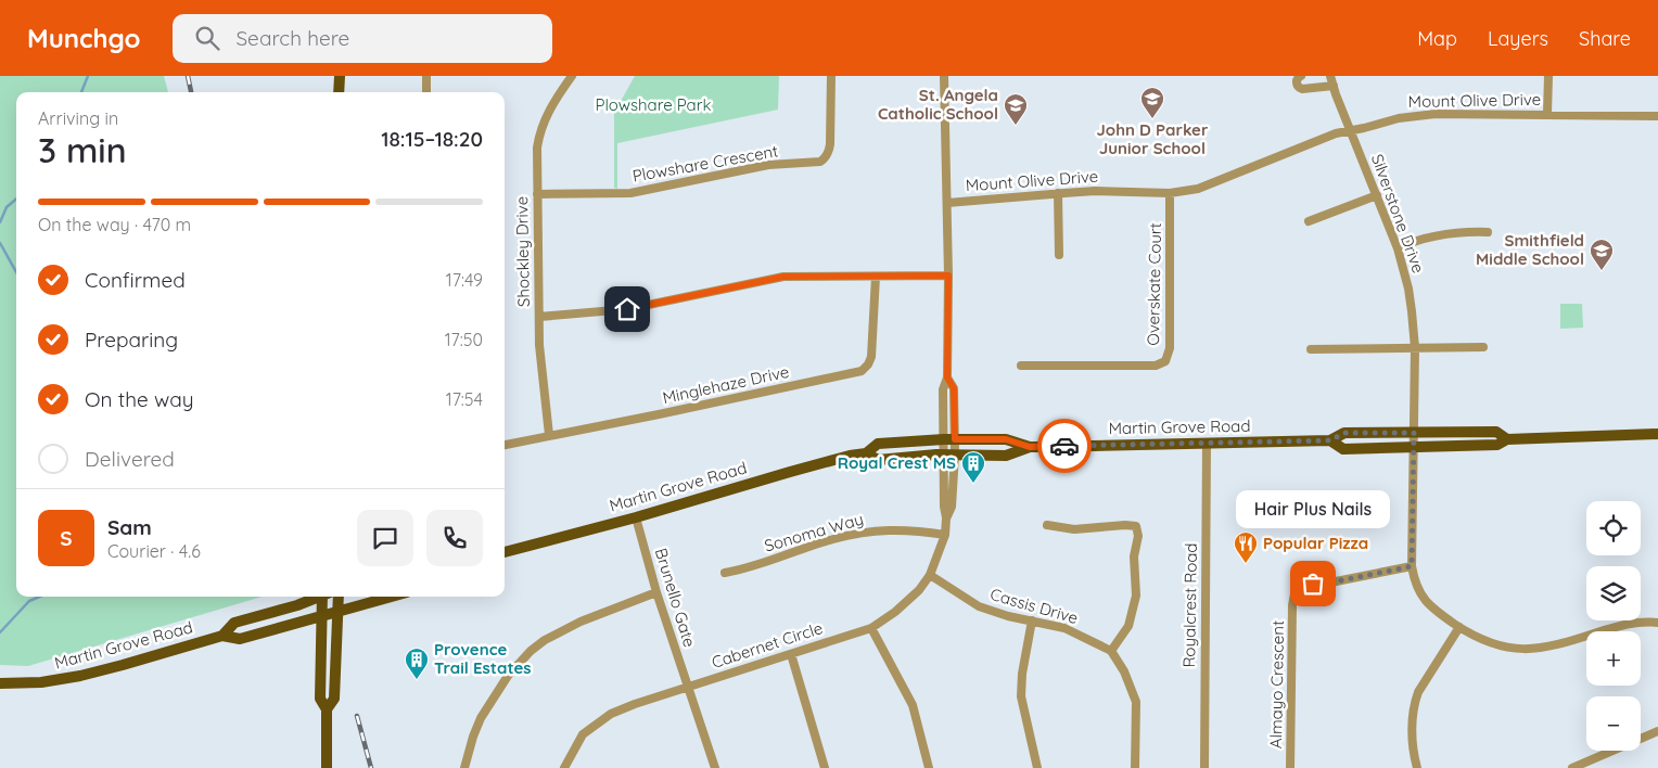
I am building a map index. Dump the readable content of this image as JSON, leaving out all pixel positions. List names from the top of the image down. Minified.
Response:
{"streets":{"main road":["Martin Grove Road"],"street":["Mount Olive Drive","Plowshare Crescent","Silverstone Drive","Shockley Drive","Overskate Court","Minglehaze Drive","Sonoma Way","Brunello Gate","Royalcrest Road","Cassis Drive","Cabernet Circle","Almayo Crescent"]},"crossings":[["Mount Olive Drive","Silverstone Drive"],["Mount Olive Drive","Overskate Court"],["Mount Olive Drive","Cabernet Circle"],["Plowshare Crescent","Shockley Drive"],["Silverstone Drive","Martin Grove Road"],["Silverstone Drive","Almayo Crescent"],["Shockley Drive","Minglehaze Drive"],["Martin Grove Road","Brunello Gate"],["Martin Grove Road","Royalcrest Road"],["Martin Grove Road","Cabernet Circle"],["Sonoma Way","Cabernet Circle"],["Brunello Gate","Cabernet Circle"],["Cassis Drive","Cabernet Circle"]],"parks":["Plowshare Park"],"places":{"school or university":["John D Parker Junior School","St. Angela Catholic School","Smithfield Middle School"],"building":["Royal Crest MS","Provence Trail Estates"],"restaurant":["Popular Pizza"],"other":["Hair Plus Nails"]},"page":{"header":"Munchgo","search":"Search here","nav":["Map","Layers","Share"],"heading":["3 min","Arriving in","18:15–18:20"],"panel":["Sam","Courier · 4.6"],"bar":"On the way · 470 m","list":[["Confirmed","17:49"],["Preparing","17:50"],["On the way","17:54"],"Delivered"],"bubble":"Hair Plus Nails","map_buttons":["+","−"],"round":"S"}}
